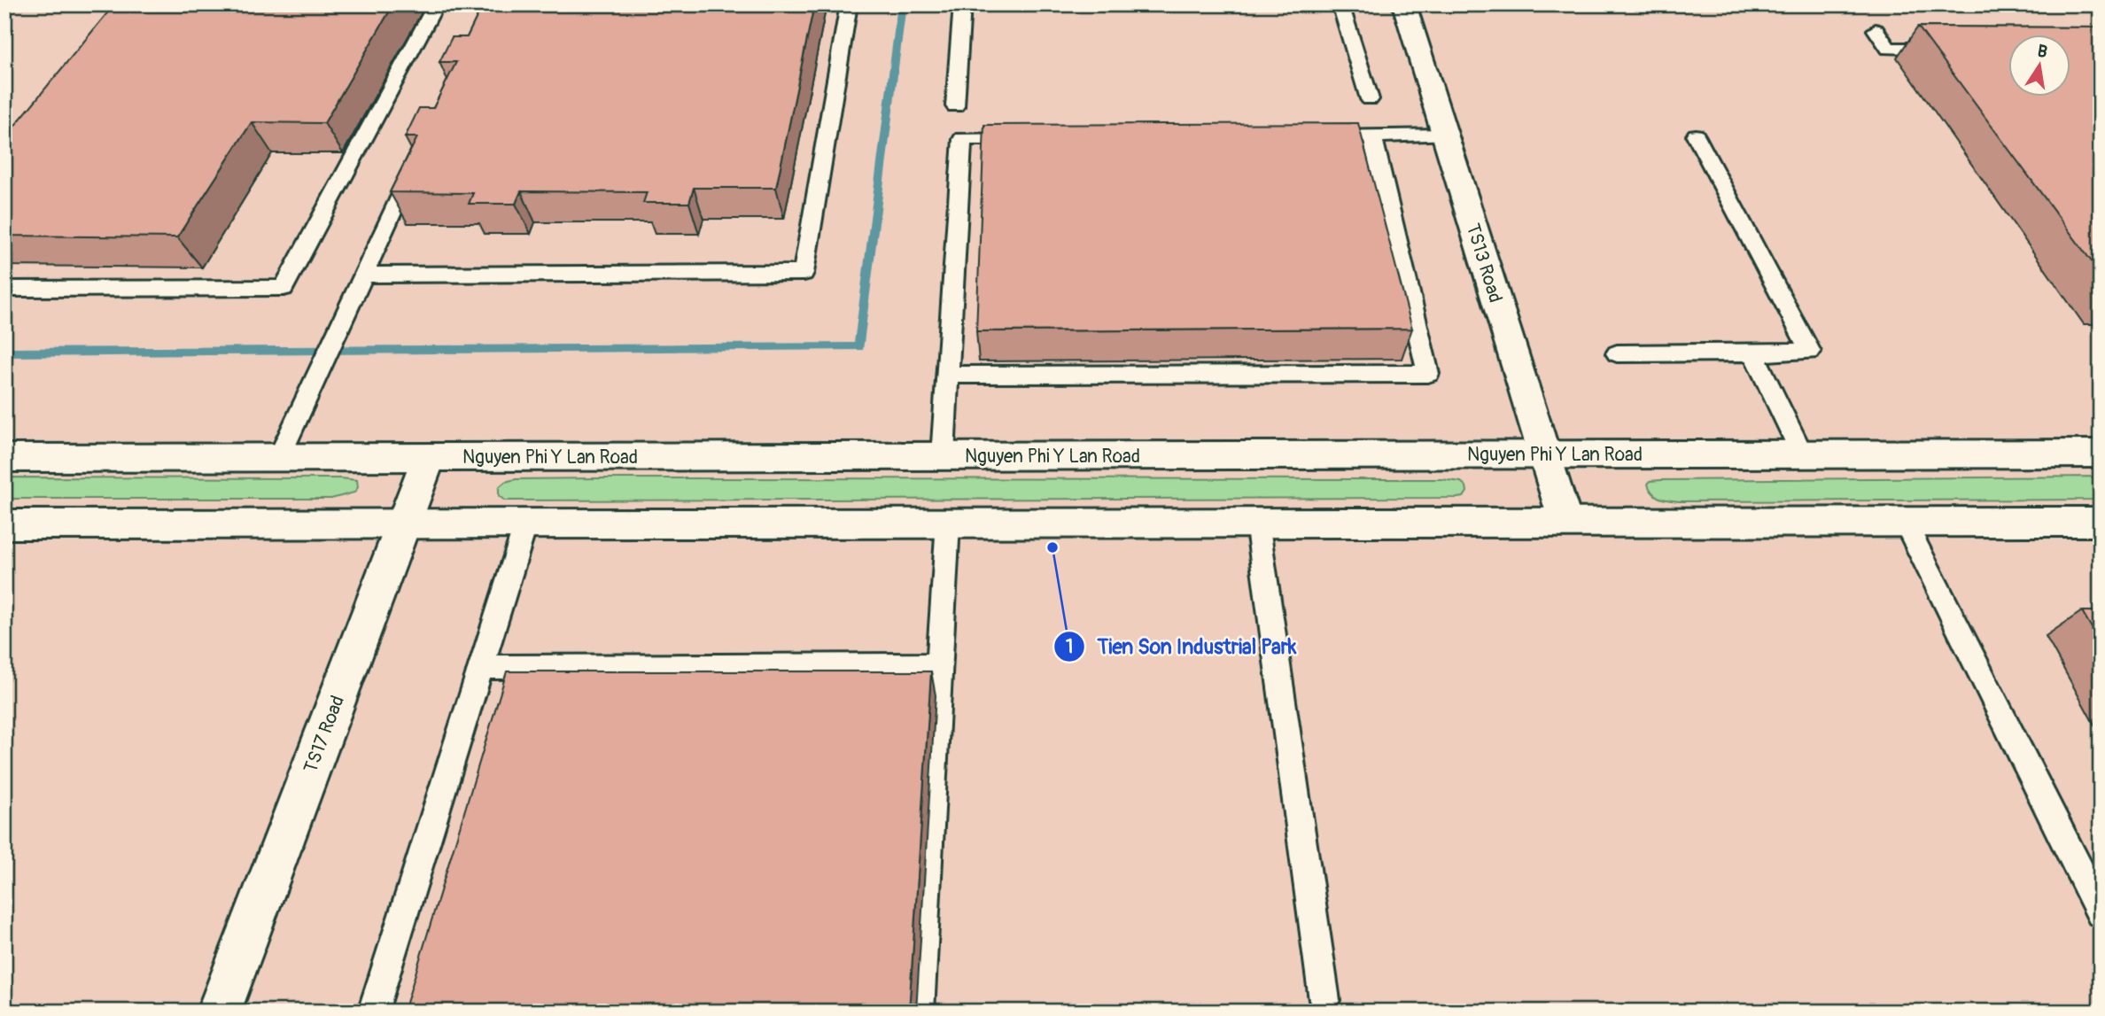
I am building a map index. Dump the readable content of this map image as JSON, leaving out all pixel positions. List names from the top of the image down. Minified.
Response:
{"streets":{"main road":["TS13 Road","Nguyen Phi Y Lan Road","TS17 Road"]},"crossings":[["TS13 Road","Nguyen Phi Y Lan Road"],["Nguyen Phi Y Lan Road","TS17 Road"]],"places":["Tien Son Industrial Park"],"north":"top"}
